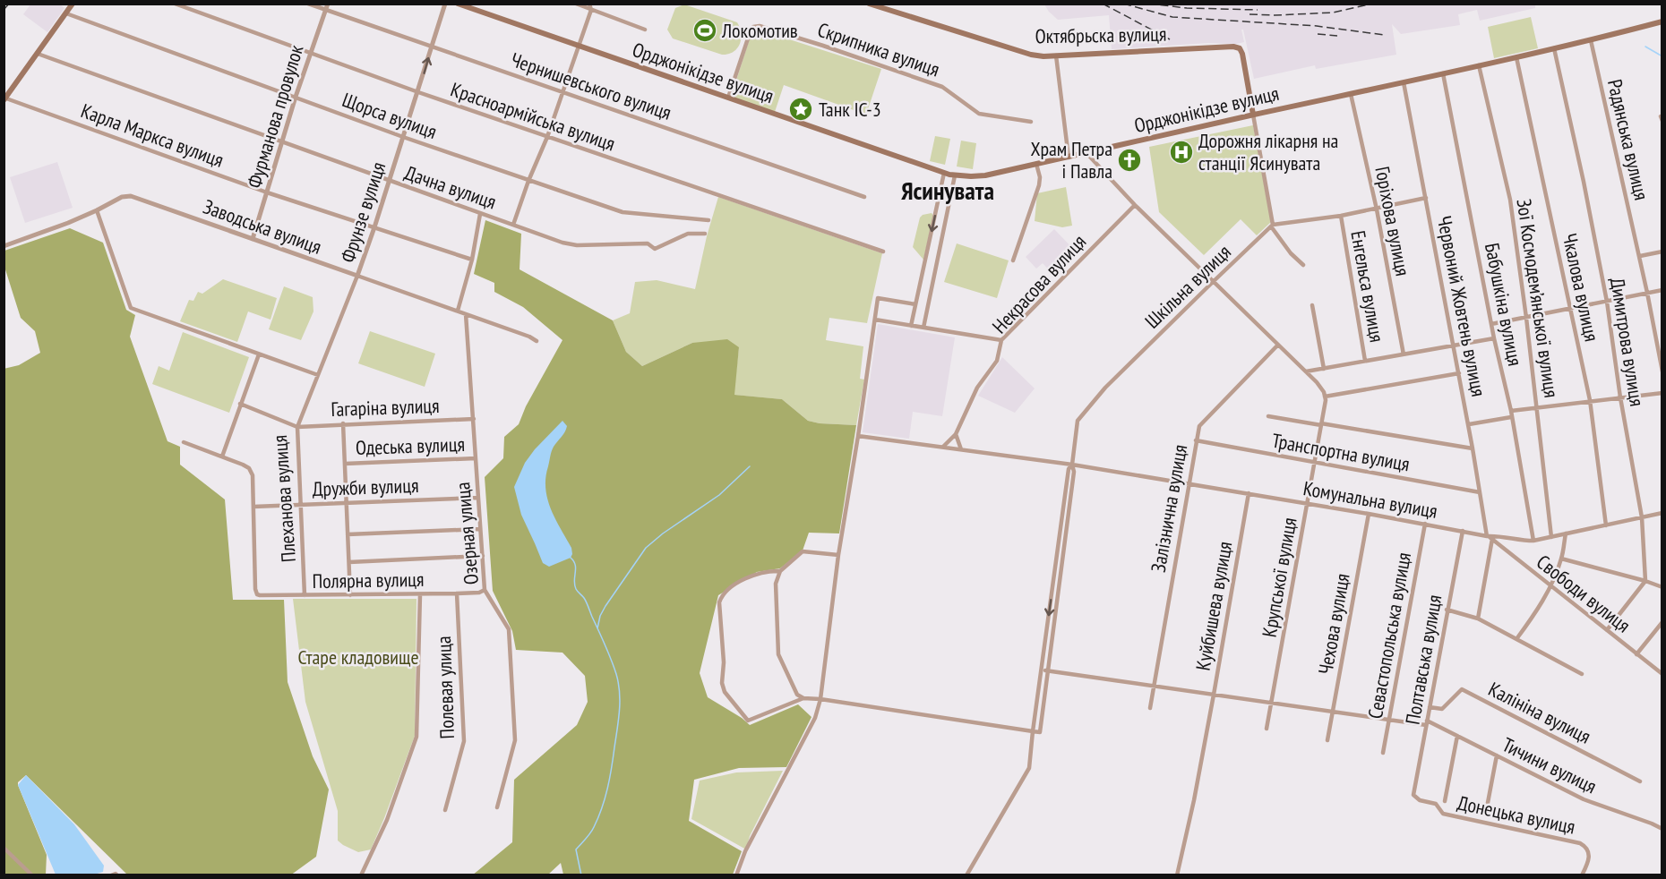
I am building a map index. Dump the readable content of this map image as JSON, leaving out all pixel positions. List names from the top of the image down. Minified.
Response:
{"streets":{"main road":["Октябрьска вулиця","Орджонікідзе вулиця"],"street":["Скрипника вулиця","Чернишевського вулиця","Щорса вулиця","Фурманова провулок","Красноармійська вулиця","Карла Маркса вулиця","Радянська вулиця","Дачна вулиця","Фрунзе вулиця","Горіхова вулиця","Заводська вулиця","Некрасова вулиця","Шкільна вулиця","Енгельса вулиця","Чкалова вулиця","Зої Космодем’янської вулиця","Бабушкіна вулиця","Червоний Жовтень вулиця","Димитрова вулиця","Гагаріна вулиця","Одеська вулиця","Транспортна вулиця","Дружби вулиця","Плеханова вулиця","Комунальна вулиця","Залізнична вулиця","Озерная улица","Крупської вулиця","Полярна вулиця","Свободи вулиця","Куйбишева вулиця","Чехова вулиця","Севастопольська вулиця","Полтавська вулиця","Полевая улица","Калініна вулиця","Тичини вулиця","Донецька вулиця"]},"crossings":[["Октябрьска вулиця","Орджонікідзе вулиця"],["Скрипника вулиця","Орджонікідзе вулиця"],["Орджонікідзе вулиця","Радянська вулиця"],["Орджонікідзе вулиця","Горіхова вулиця"],["Орджонікідзе вулиця","Чкалова вулиця"],["Орджонікідзе вулиця","Зої Космодем’янської вулиця"],["Орджонікідзе вулиця","Бабушкіна вулиця"],["Орджонікідзе вулиця","Червоний Жовтень вулиця"],["Орджонікідзе вулиця","Димитрова вулиця"],["Чернишевського вулиця","Фурманова провулок"],["Чернишевського вулиця","Фрунзе вулиця"],["Щорса вулиця","Фурманова провулок"],["Щорса вулиця","Фрунзе вулиця"],["Фурманова провулок","Красноармійська вулиця"],["Фурманова провулок","Карла Маркса вулиця"],["Фурманова провулок","Дачна вулиця"],["Фурманова провулок","Заводська вулиця"],["Красноармійська вулиця","Фрунзе вулиця"],["Карла Маркса вулиця","Фрунзе вулиця"],["Дачна вулиця","Фрунзе вулиця"],["Фрунзе вулиця","Заводська вулиця"],["Фрунзе вулиця","Гагаріна вулиця"],["Фрунзе вулиця","Плеханова вулиця"],["Заводська вулиця","Озерная улица"],["Шкільна вулиця","Комунальна вулиця"],["Шкільна вулиця","Тичини вулиця"],["Чкалова вулиця","Комунальна вулиця"],["Зої Космодем’янської вулиця","Комунальна вулиця"],["Бабушкіна вулиця","Комунальна вулиця"],["Червоний Жовтень вулиця","Транспортна вулиця"],["Червоний Жовтень вулиця","Комунальна вулиця"],["Червоний Жовтень вулиця","Свободи вулиця"],["Димитрова вулиця","Комунальна вулиця"],["Гагаріна вулиця","Плеханова вулиця"],["Гагаріна вулиця","Озерная улица"],["Одеська вулиця","Озерная улица"],["Транспортна вулиця","Залізнична вулиця"],["Транспортна вулиця","Крупської вулиця"],["Дружби вулиця","Плеханова вулиця"],["Дружби вулиця","Озерная улица"],["Дружби вулиця","Полярна вулиця"],["Плеханова вулиця","Полярна вулиця"],["Комунальна вулиця","Залізнична вулиця"],["Комунальна вулиця","Крупської вулиця"],["Комунальна вулиця","Свободи вулиця"],["Комунальна вулиця","Куйбишева вулиця"],["Комунальна вулиця","Чехова вулиця"],["Комунальна вулиця","Севастопольська вулиця"],["Комунальна вулиця","Полтавська вулиця"],["Залізнична вулиця","Тичини вулиця"],["Озерная улица","Полярна вулиця"],["Крупської вулиця","Тичини вулиця"],["Полярна вулиця","Полевая улица"],["Куйбишева вулиця","Тичини вулиця"],["Чехова вулиця","Тичини вулиця"],["Севастопольська вулиця","Тичини вулиця"],["Полтавська вулиця","Калініна вулиця"],["Полтавська вулиця","Тичини вулиця"],["Полтавська вулиця","Донецька вулиця"]],"districts":["Ясинувата"],"parks":["Старе кладовище"],"places":{"sports":["Локомотив"],"place":["Танк ІС-3"],"hospital":["Дорожня лікарня на станції Ясинувата"],"church":["Храм Петра і Павла"]}}
